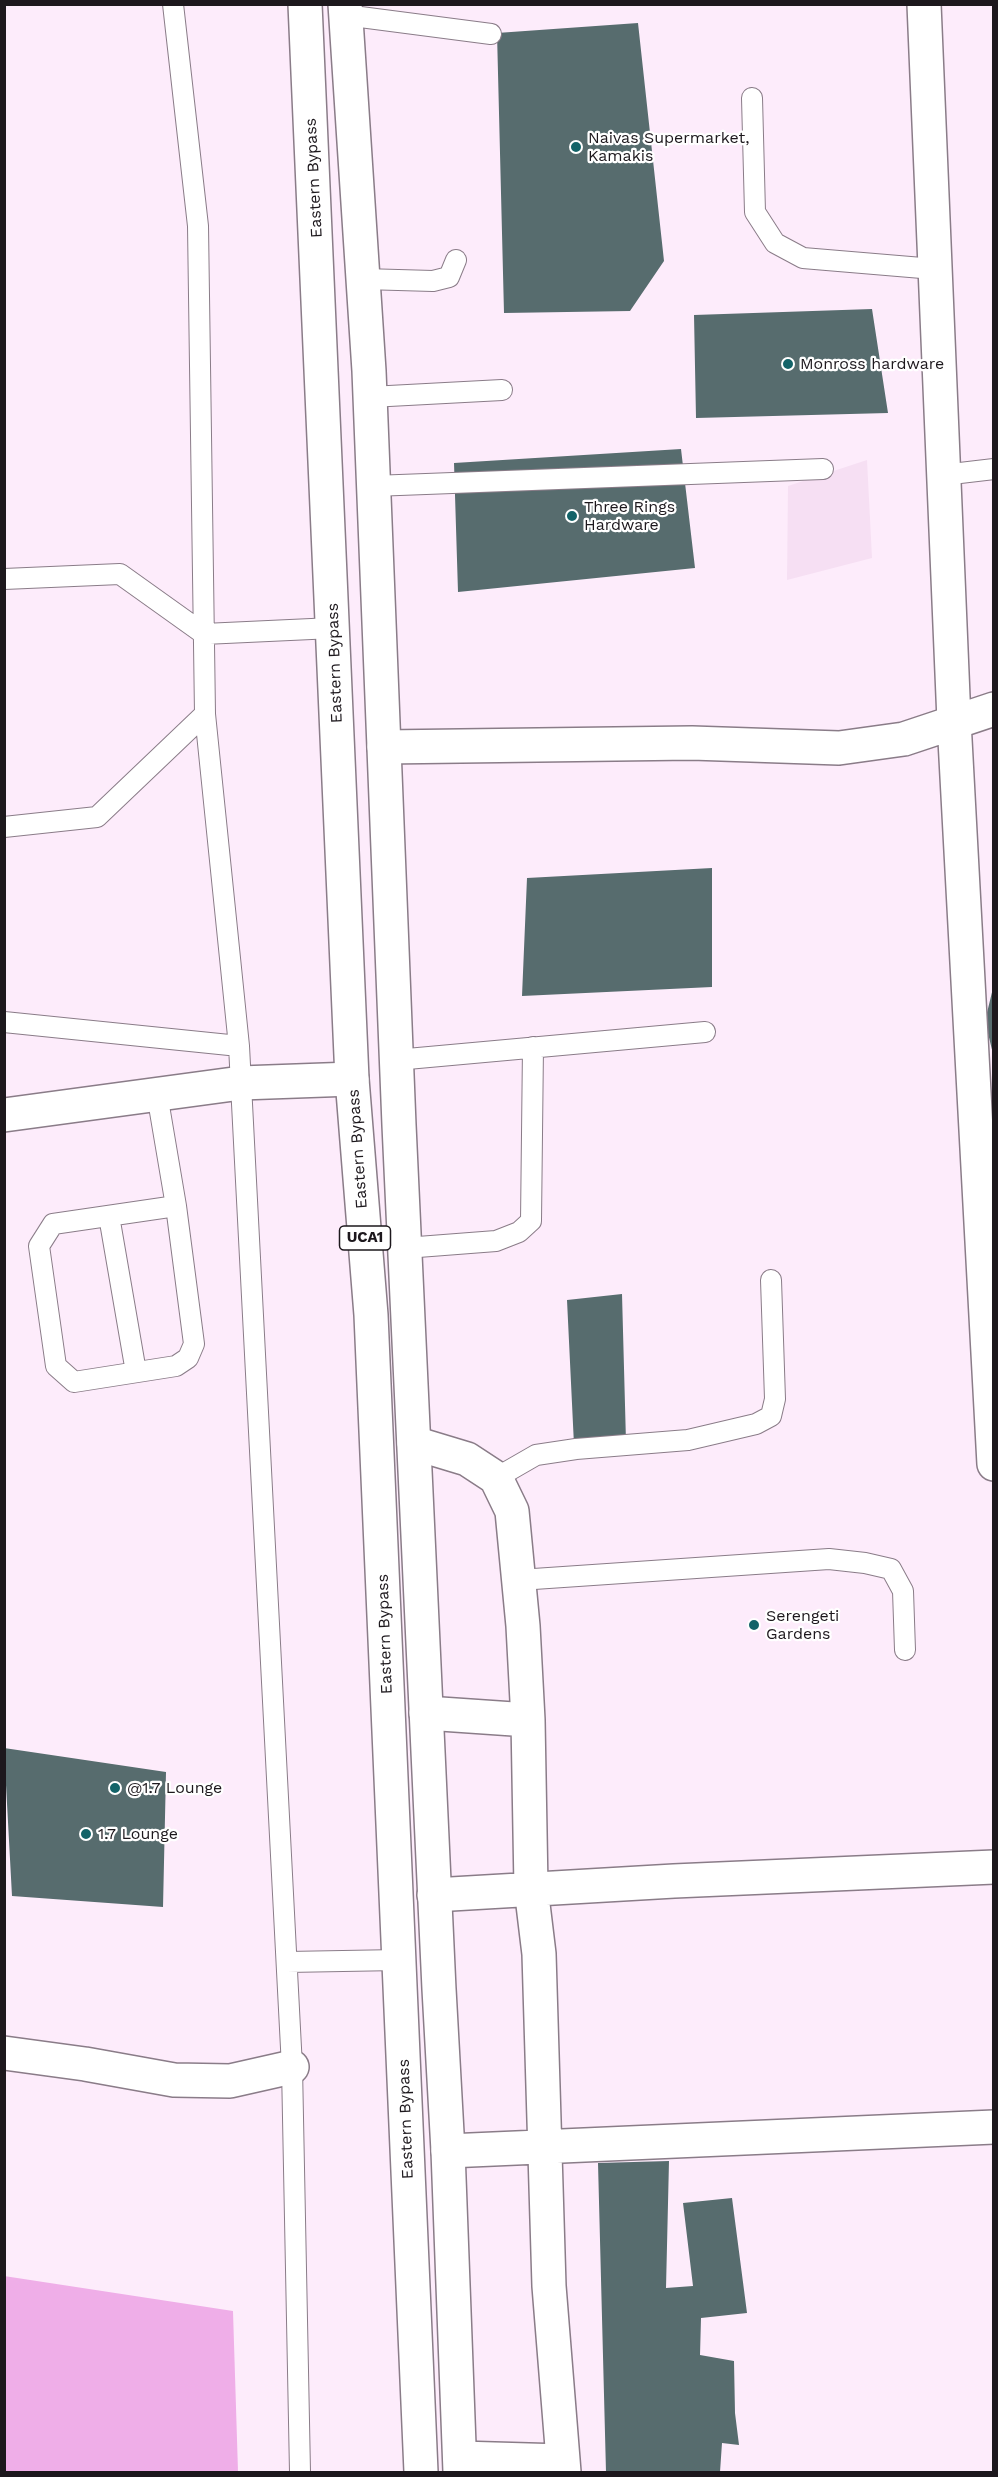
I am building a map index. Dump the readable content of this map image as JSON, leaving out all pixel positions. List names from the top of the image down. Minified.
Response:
{"streets":{"street":["Eastern Bypass","UCA1"]},"places":["Naivas Supermarket, Kamakis","Monross hardware","Three Rings Hardware","Serengeti Gardens","@1.7 Lounge","1.7 Lounge"]}
